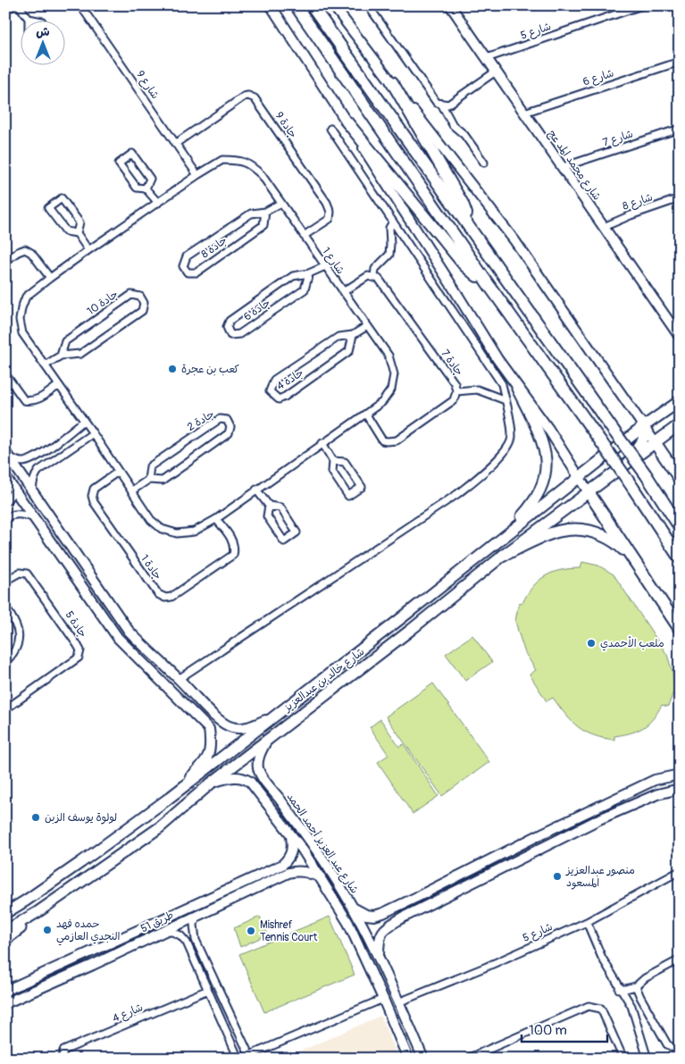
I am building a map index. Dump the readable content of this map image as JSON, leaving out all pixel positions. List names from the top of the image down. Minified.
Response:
{"streets":{"main road":["شارع خالد بن عبدالعزيز"],"street":["شارع 5","شارع 6","شارع 9","جادة 9","شارع 7","شارع محمد المد عج","شارع 8","جادة 8","شارع 1","جادة 10","جادة 6","جادة 7","جادة 4","جادة 2","جادة 1","جادة 5","شارع عبد العزيز أحمد الحمد","طريق 51","شارع 4"]},"crossings":[["شارع 5","شارع محمد المد عج"],["شارع 5","شارع عبد العزيز أحمد الحمد"],["شارع 6","شارع محمد المد عج"],["شارع 9","جادة 9"],["شارع 9","شارع 1"],["جادة 9","شارع 1"],["شارع 7","شارع محمد المد عج"],["شارع محمد المد عج","شارع 8"],["جادة 8","شارع 1"],["شارع 1","جادة 10"],["شارع 1","جادة 6"],["شارع 1","جادة 7"],["شارع 1","جادة 4"],["شارع 1","جادة 2"],["شارع 1","جادة 1"],["شارع خالد بن عبدالعزيز","شارع عبد العزيز أحمد الحمد"],["شارع عبد العزيز أحمد الحمد","طريق 51"]],"places":["كعب بن عجرة","ملعب الأحمدي","لولوة يوسف الزبن","منصور عبدالعزيز المسعود","حمده فهد النجدي العازمي","Mishref Tennis Court"],"scale_bar":"100 m","north":"top"}
